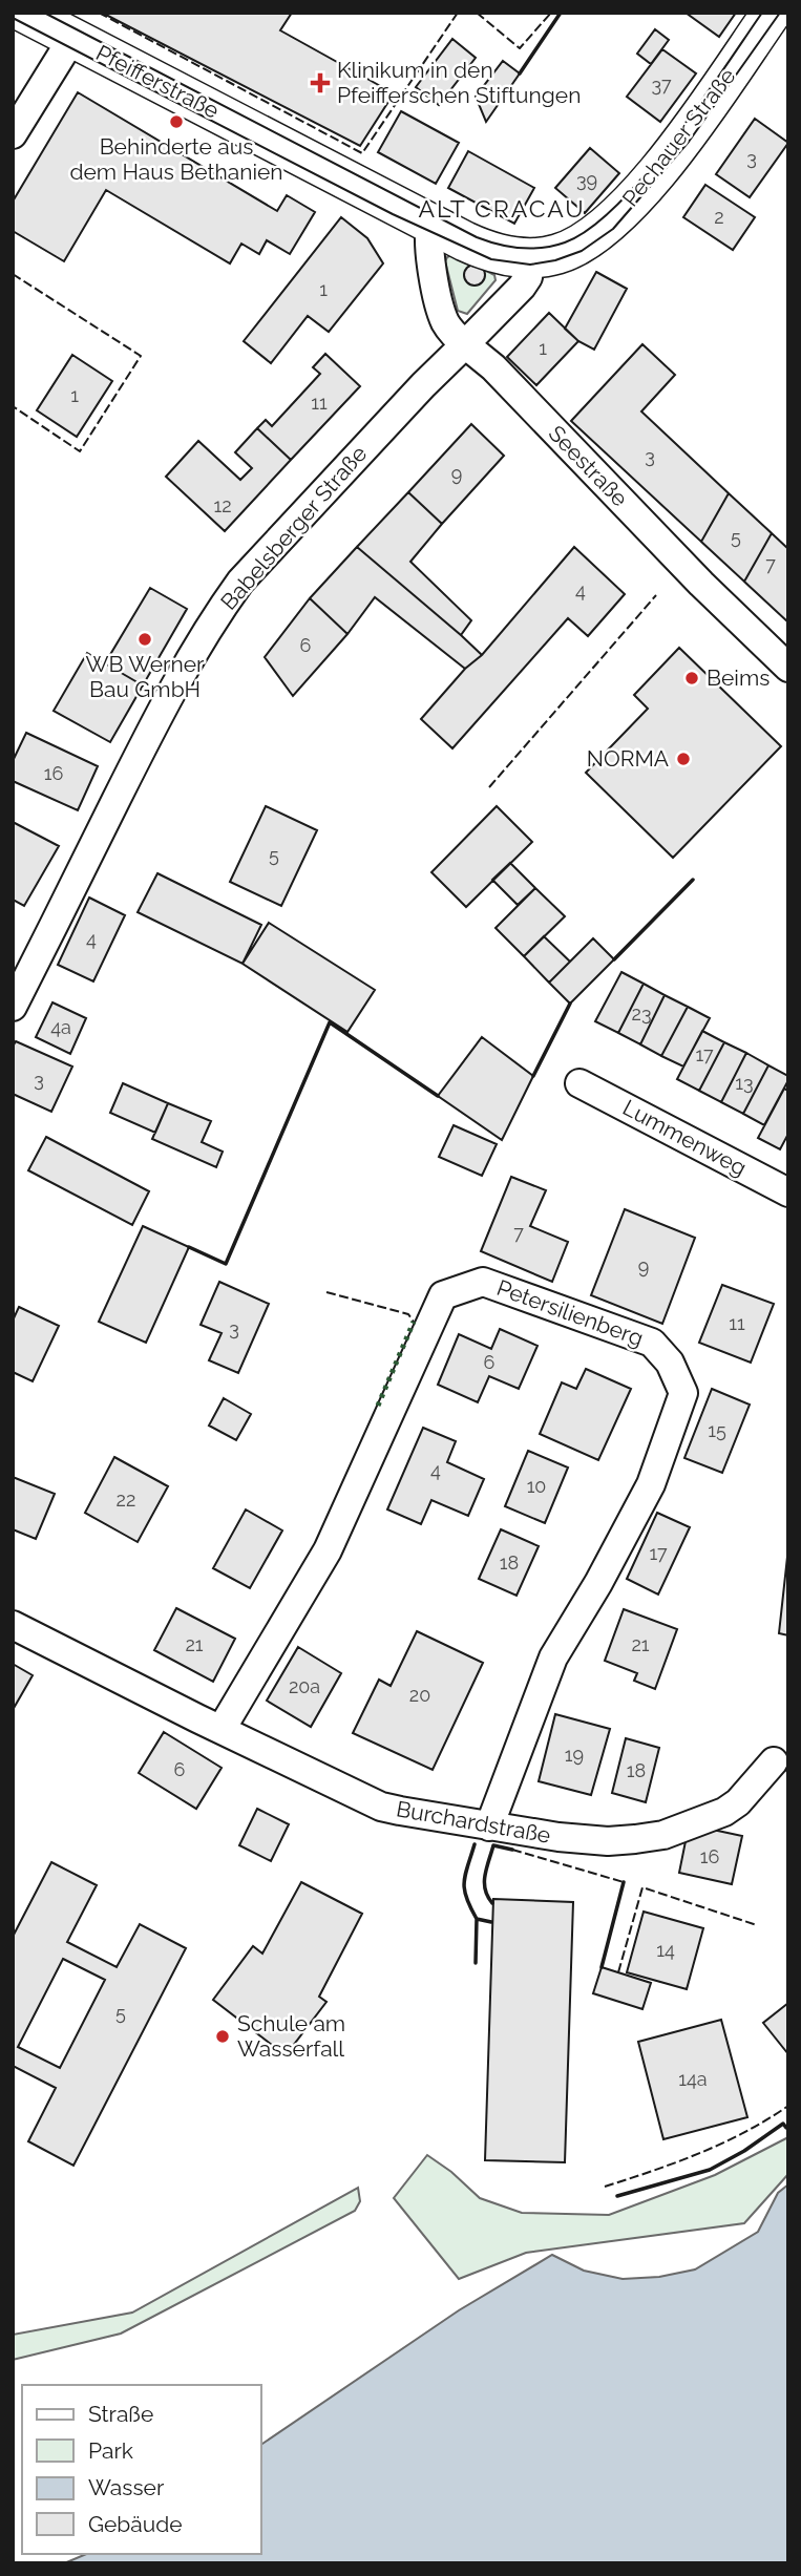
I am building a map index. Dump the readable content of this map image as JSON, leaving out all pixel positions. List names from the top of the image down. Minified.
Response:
{"streets":{"main road":["Pfeifferstraße","Pechauer Straße"],"street":["Seestraße","Babelsberger Straße","Lummenweg","Petersilienberg","Burchardstraße"]},"crossings":[["Pfeifferstraße","Pechauer Straße"],["Seestraße","Babelsberger Straße"],["Petersilienberg","Burchardstraße"]],"districts":["ALT CRACAU"],"places":{"health":["Klinikum in den Pfeifferschen Stiftungen"],"other":["Behinderte aus dem Haus Bethanien","WB Werner Bau GmbH","Beims","NORMA","Schule am Wasserfall"]},"house_numbers":["37","3","39","2","1","1","1","11","3","9","12","5","7","4","6","16","5","4","23","4a","17","3","13","7","9","11","3","6","15","4","10","22","17","18","21","21","20a","20","19","6","18","16","14","5","14a"],"legend":["Straße","Park","Wasser","Gebäude"]}
